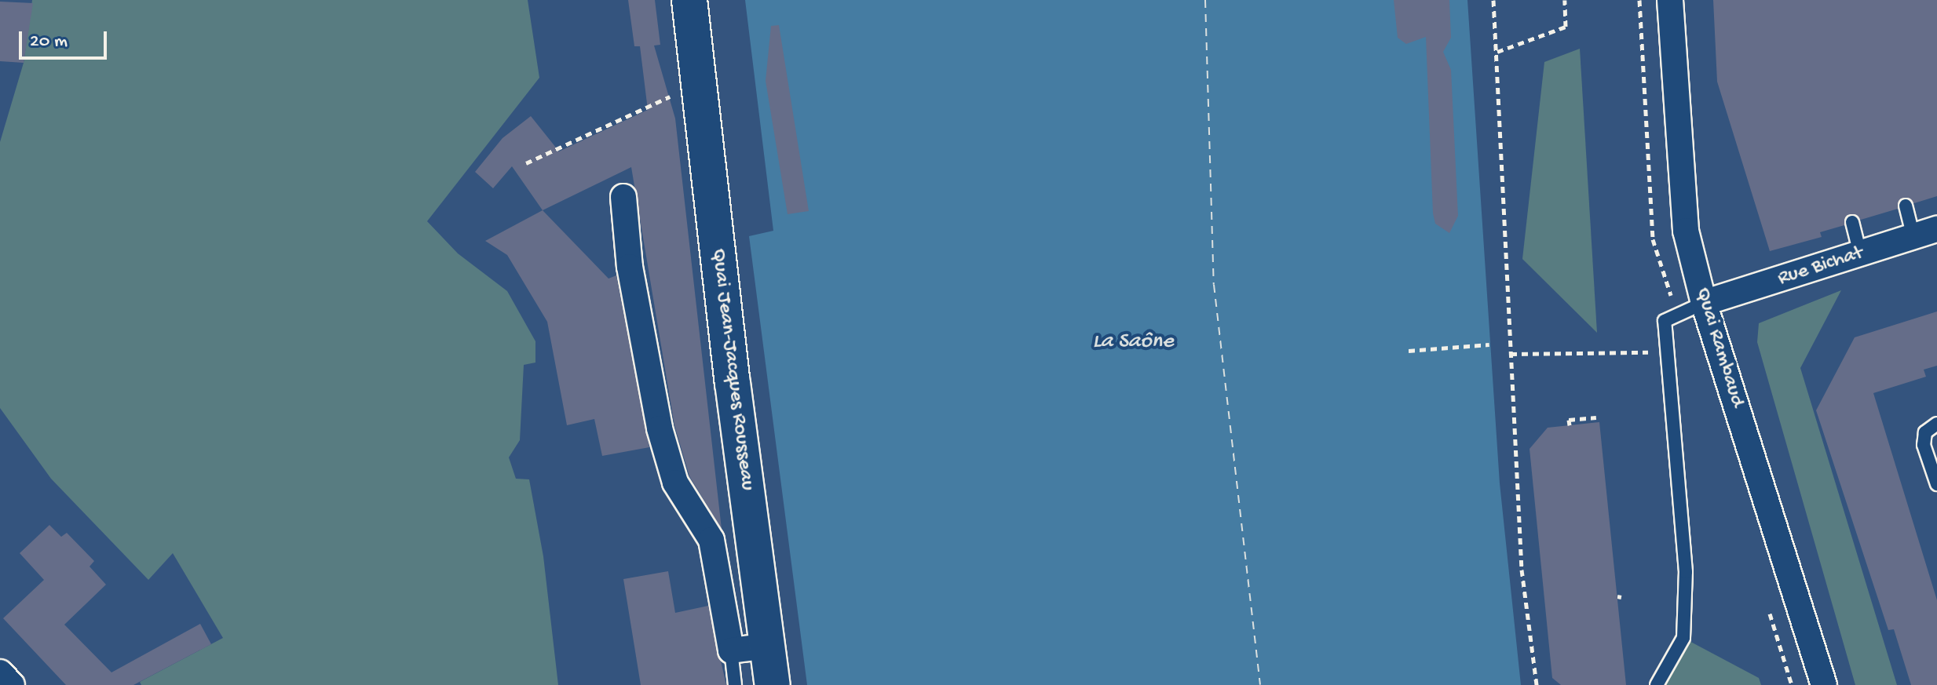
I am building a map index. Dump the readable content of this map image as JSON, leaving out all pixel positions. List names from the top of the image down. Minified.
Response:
{"streets":{"street":["Rue Bichat","Quai Rambaud","Quai Jean-Jacques Rousseau"]},"crossings":[["Rue Bichat","Quai Rambaud"]],"water":["La Saône"],"scale_bar":"20 m"}
